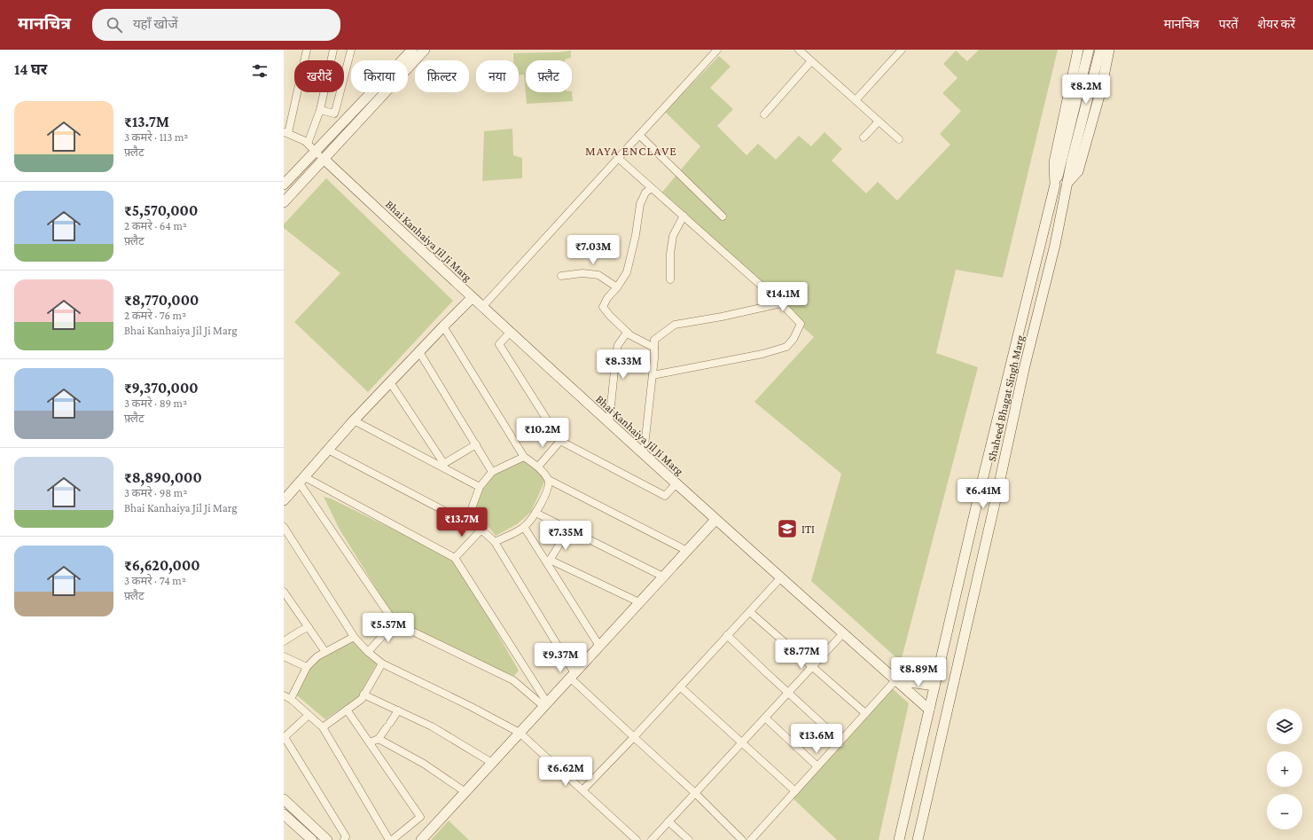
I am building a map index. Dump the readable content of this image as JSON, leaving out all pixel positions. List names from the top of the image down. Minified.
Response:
{"streets":{"street":["Bhai Kanhaiya Jil Ji Marg","Shaheed Bhagat Singh Marg"]},"crossings":[["Bhai Kanhaiya Jil Ji Marg","Shaheed Bhagat Singh Marg"]],"districts":["MAYA ENCLAVE"],"places":{"school or university":["ITI"]},"page":{"header":"मानचित्र","search":"यहाँ खोजें","nav":["मानचित्र","परतें","शेयर करें"],"heading":"14 घर","chip":["खरीदें","किराया","फ़िल्टर","नया","फ़्लैट"],"price":["₹8.2M","₹7.03M","₹14.1M","₹8.33M","₹10.2M","₹6.41M","₹13.7M","₹7.35M","₹5.57M","₹8.77M","₹9.37M","₹8.89M","₹13.6M","₹6.62M"],"list":[{"name":"₹13.7M","note":"3 कमरे · 113 m² · फ़्लैट"},{"name":"₹5,570,000","note":"2 कमरे · 64 m² · फ़्लैट"},{"name":"₹8,770,000","note":"2 कमरे · 76 m² · Bhai Kanhaiya Jil Ji Marg"},{"name":"₹9,370,000","note":"3 कमरे · 89 m² · फ़्लैट"},{"name":"₹8,890,000","note":"3 कमरे · 98 m² · Bhai Kanhaiya Jil Ji Marg"},{"name":"₹6,620,000","note":"3 कमरे · 74 m² · फ़्लैट"}],"map_buttons":["+","−"]}}
